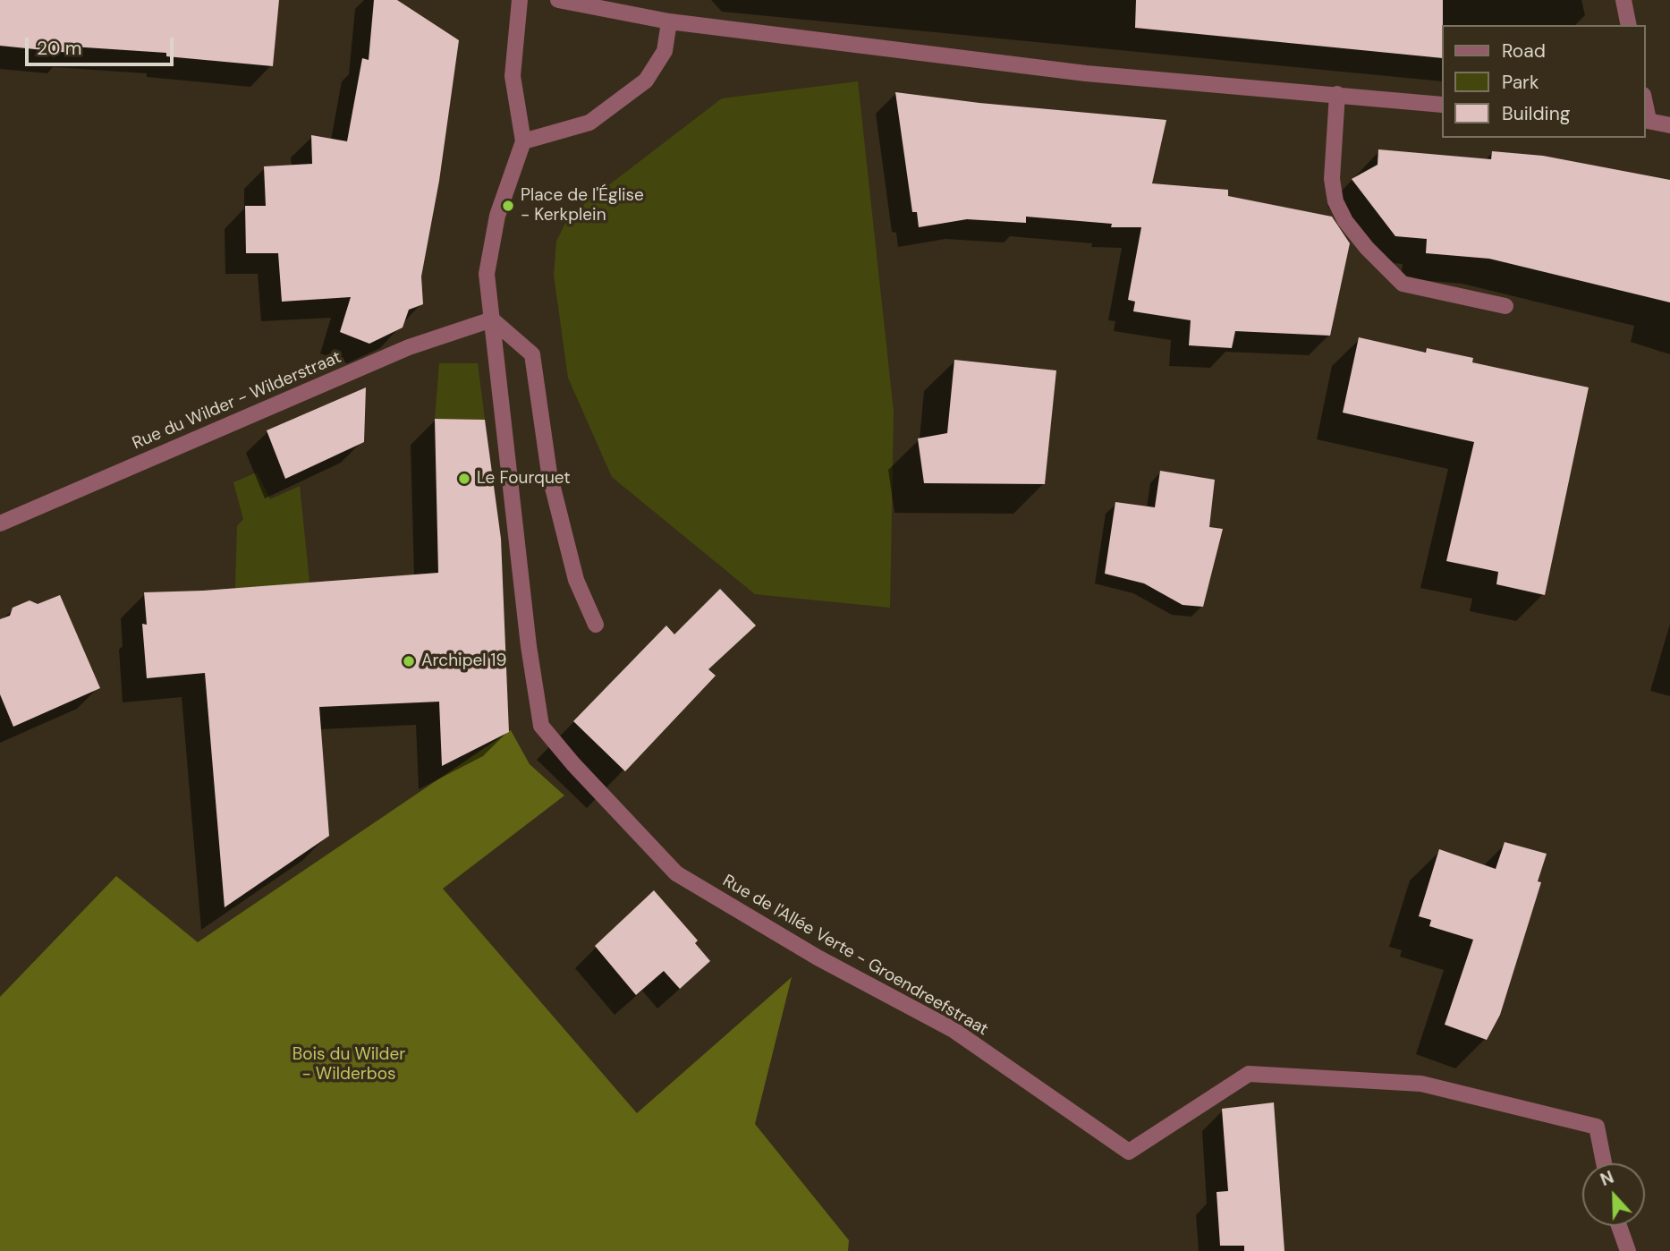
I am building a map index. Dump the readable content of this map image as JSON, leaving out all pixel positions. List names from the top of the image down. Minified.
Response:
{"streets":{"street":["Rue du Wilder - Wilderstraat","Rue de l'Allée Verte - Groendreefstraat"]},"crossings":[["Rue du Wilder - Wilderstraat","Rue de l'Allée Verte - Groendreefstraat"]],"parks":["Bois du Wilder - Wilderbos"],"places":["Place de l'Église - Kerkplein","Le Fourquet","Archipel 19"],"legend":["Road","Park","Building"],"scale_bar":"20 m","north":"top"}
